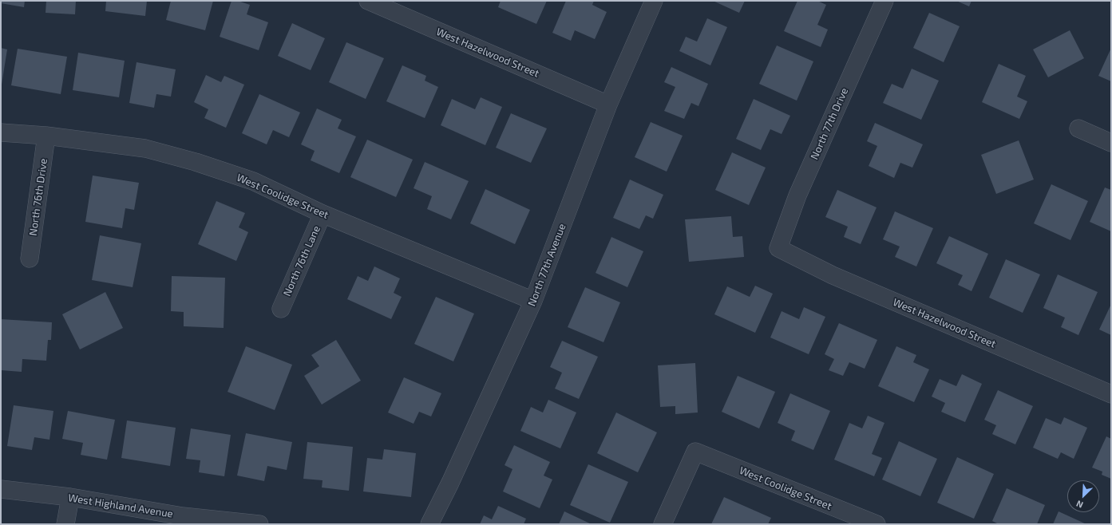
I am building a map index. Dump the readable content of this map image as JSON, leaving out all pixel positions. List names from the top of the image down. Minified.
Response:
{"streets":{"street":["West Hazelwood Street","North 77th Drive","West Coolidge Street","North 76th Drive","North 76th Lane","North 77th Avenue","West Highland Avenue"]},"crossings":[["West Hazelwood Street","North 77th Drive"],["West Hazelwood Street","North 77th Avenue"],["West Coolidge Street","North 76th Drive"],["West Coolidge Street","North 76th Lane"],["West Coolidge Street","North 77th Avenue"]],"north":"bottom left"}
